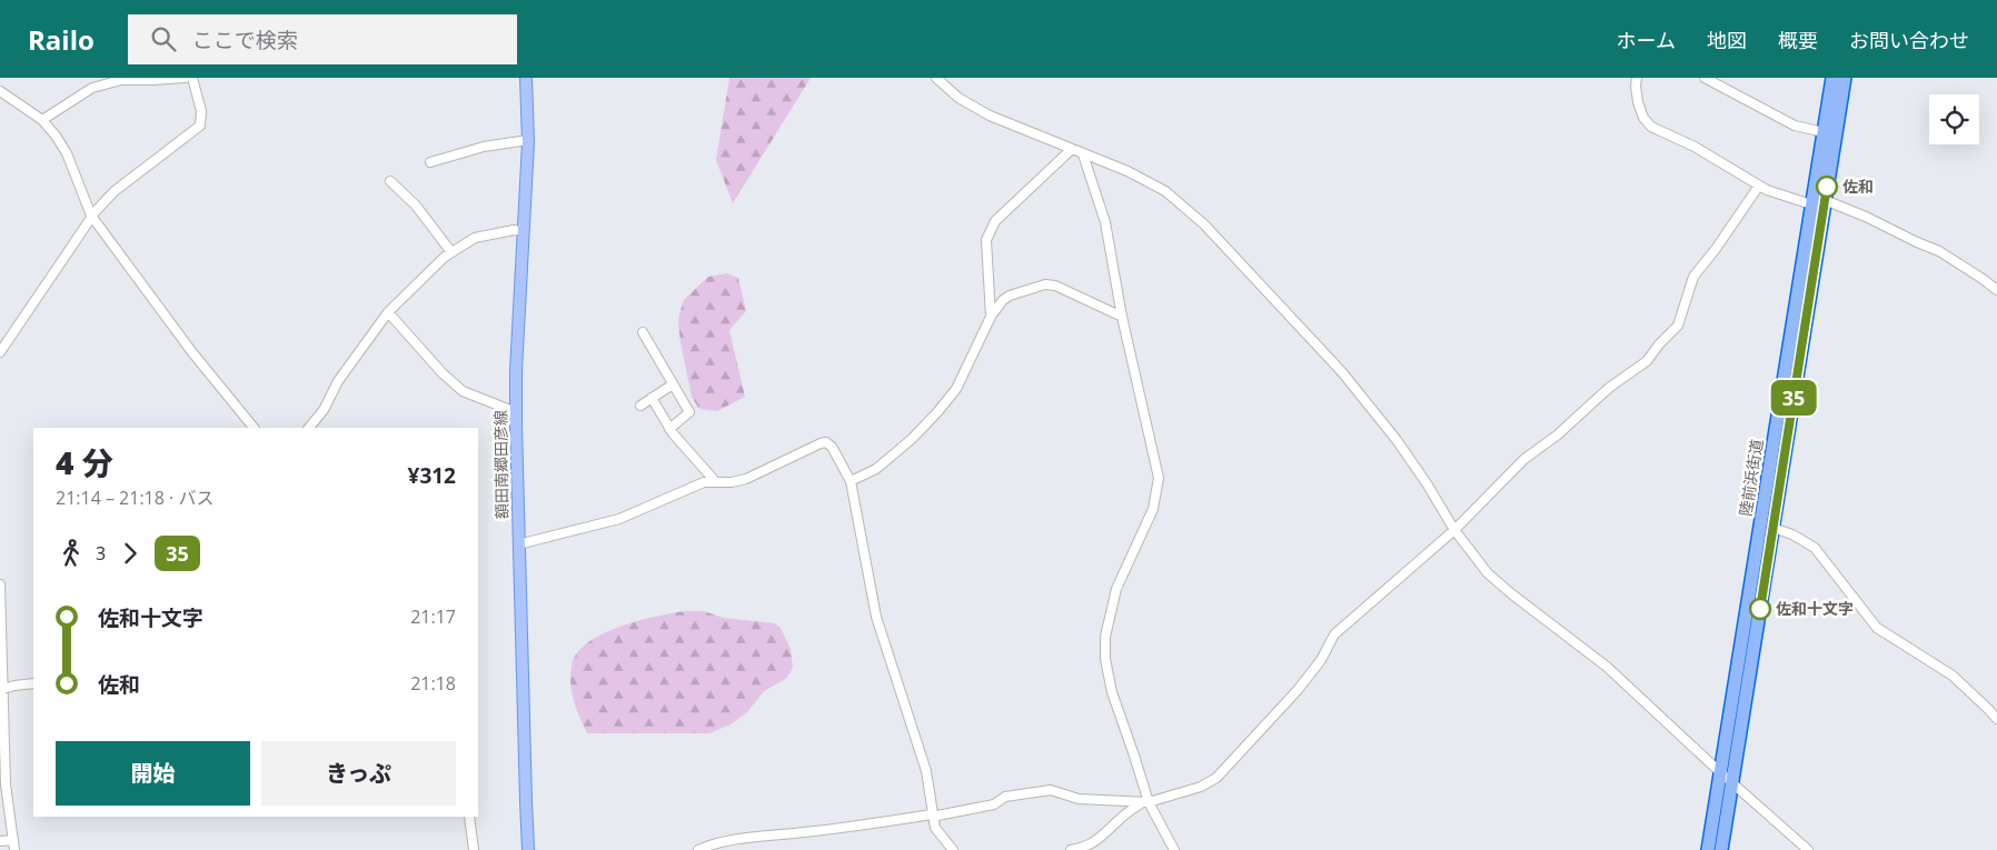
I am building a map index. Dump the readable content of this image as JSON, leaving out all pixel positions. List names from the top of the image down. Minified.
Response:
{"streets":{"highway":["陸前浜街道"],"main road":["額田南郷田彦線"]},"places":["佐和","佐和十文字"],"lines":["bus line 35"],"page":{"header":"Railo","search":"ここで検索","nav":["ホーム","地図","概要","お問い合わせ"],"on_map":"35","heading":["4 分","21:14 – 21:18 · バス","¥312"],"legs":["3","35"],"list":[{"name":"佐和十文字","value":"21:17"},{"name":"佐和","value":"21:18"}],"buttons":["開始","きっぷ"]}}
